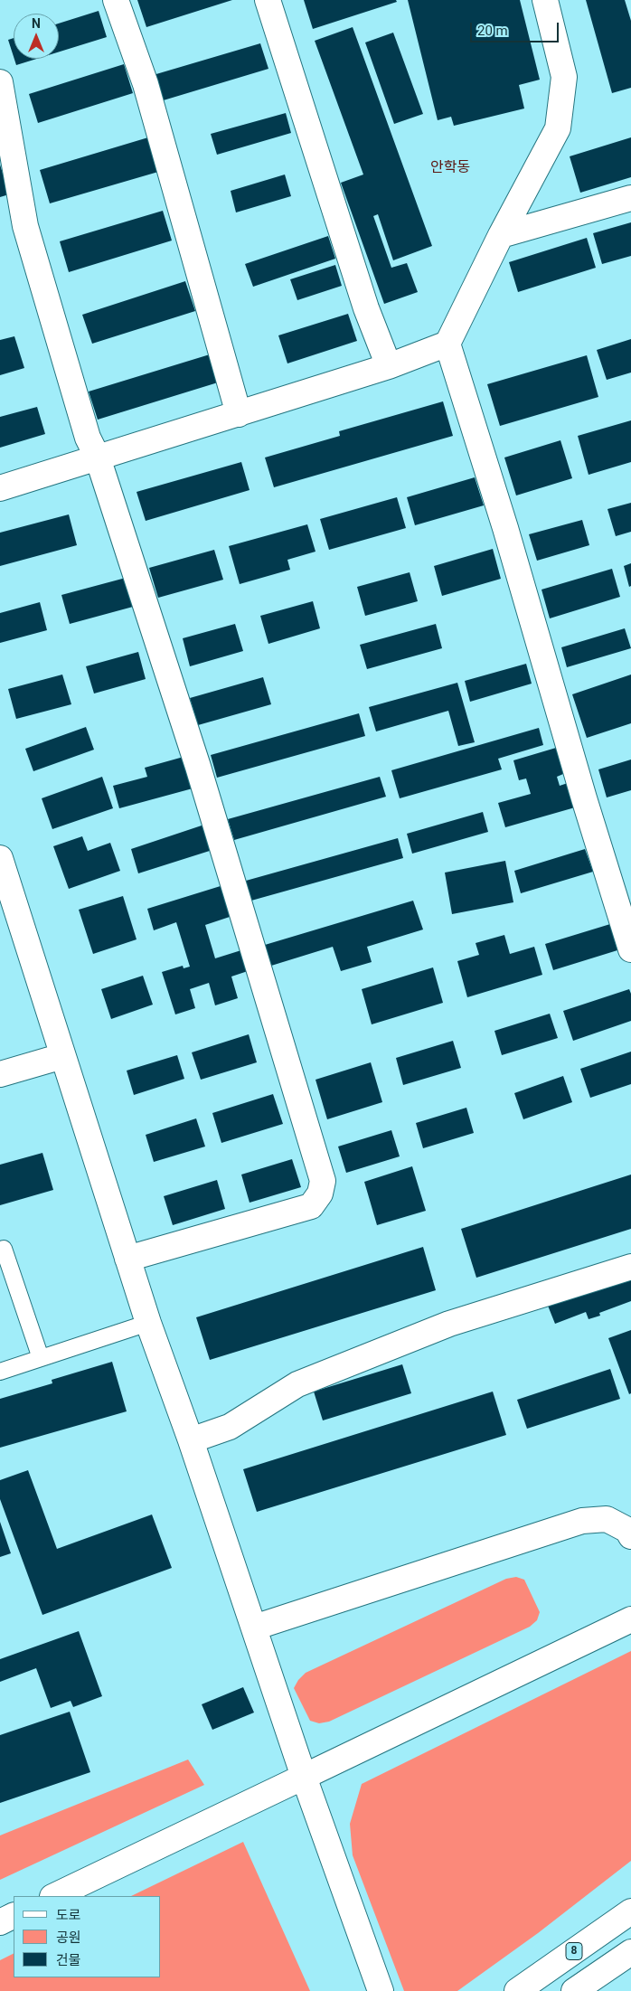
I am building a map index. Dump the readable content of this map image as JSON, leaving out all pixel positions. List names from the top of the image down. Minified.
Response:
{"streets":{"main road":["8"]},"districts":["안학동"],"legend":["도로","공원","건물"],"scale_bar":"20 m","north":"top"}
